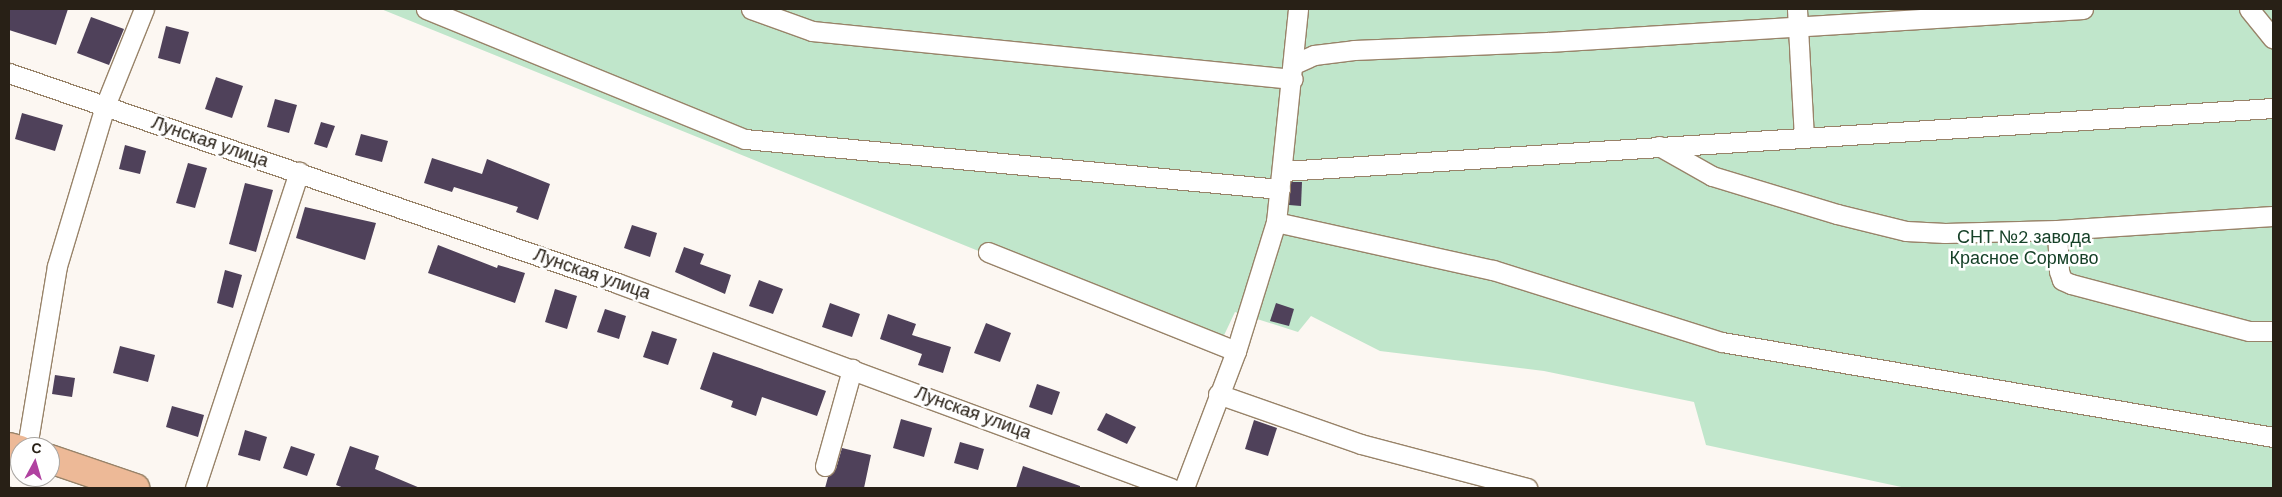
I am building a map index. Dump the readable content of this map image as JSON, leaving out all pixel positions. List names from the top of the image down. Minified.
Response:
{"streets":{"street":["Лунская улица"]},"parks":["СНТ №2 завода Красное Сормово"],"north":"top"}
